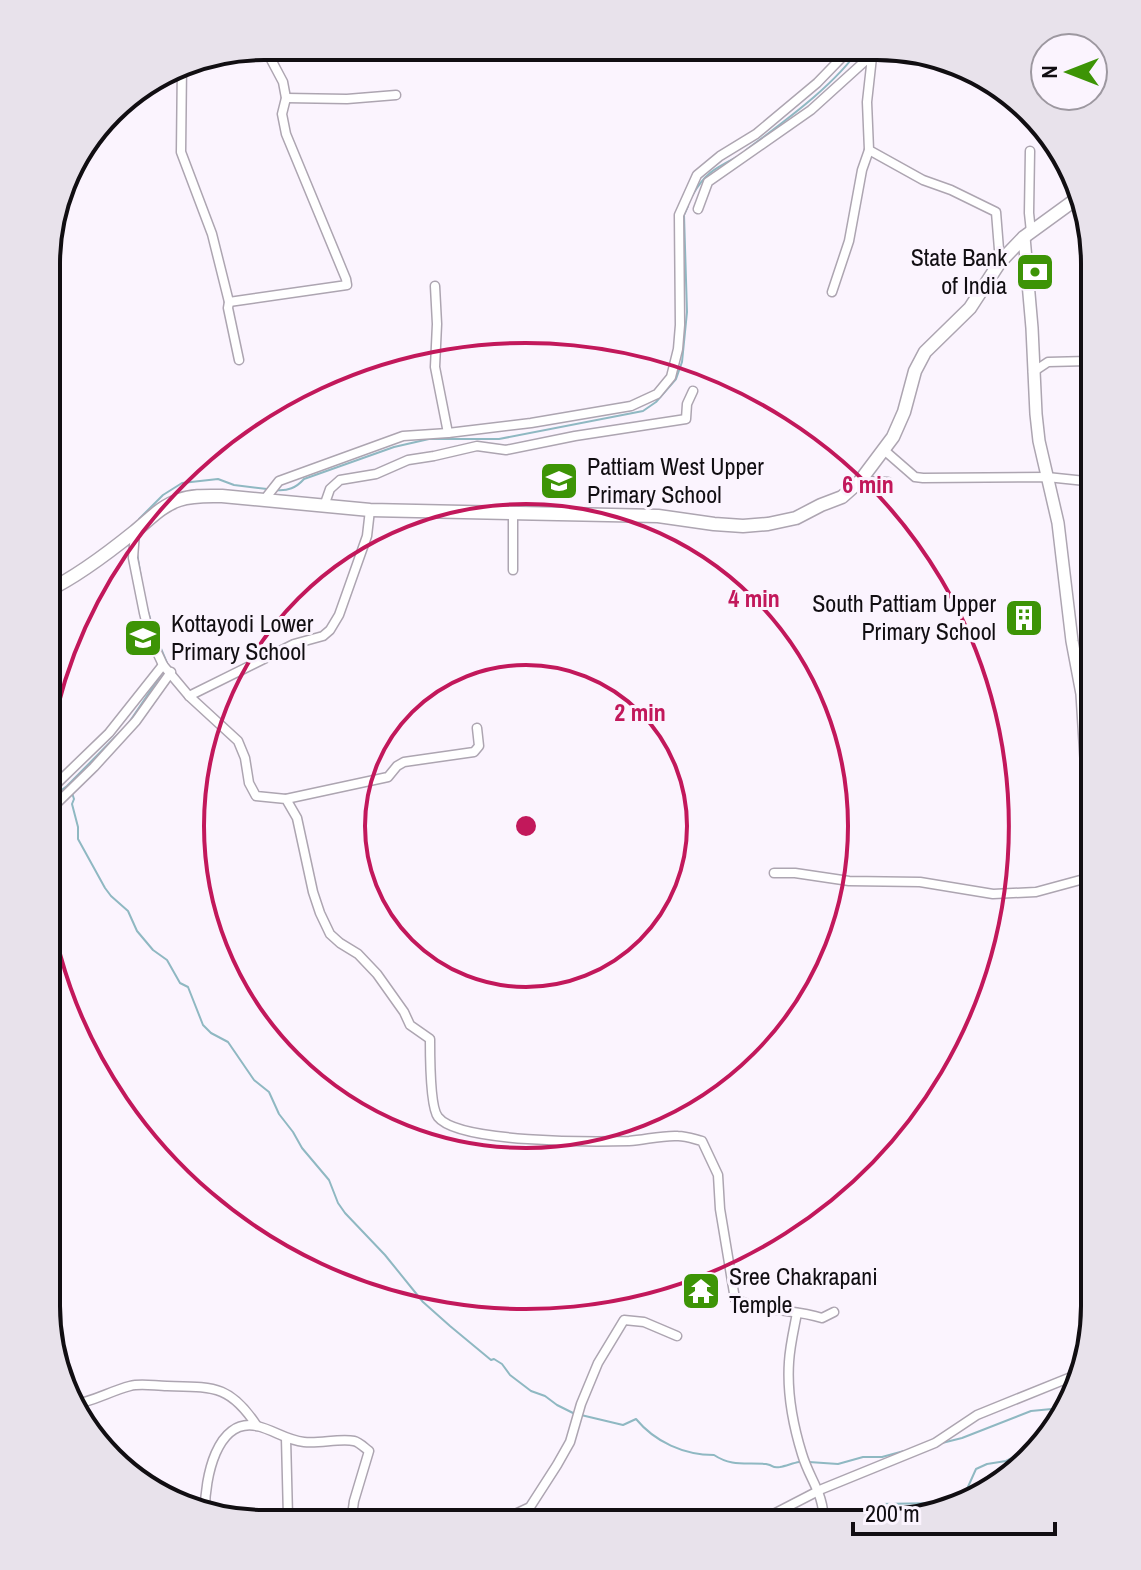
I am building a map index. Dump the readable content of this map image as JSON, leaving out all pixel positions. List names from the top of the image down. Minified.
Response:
{"places":{"bank":["State Bank of India"],"school or university":["Pattiam West Upper Primary School","Kottayodi Lower Primary School"],"building":["South Pattiam Upper Primary School"],"temple":["Sree Chakrapani Temple"]},"scale_bar":"200 m","north":"left","rings":["6 min","4 min","2 min"]}
